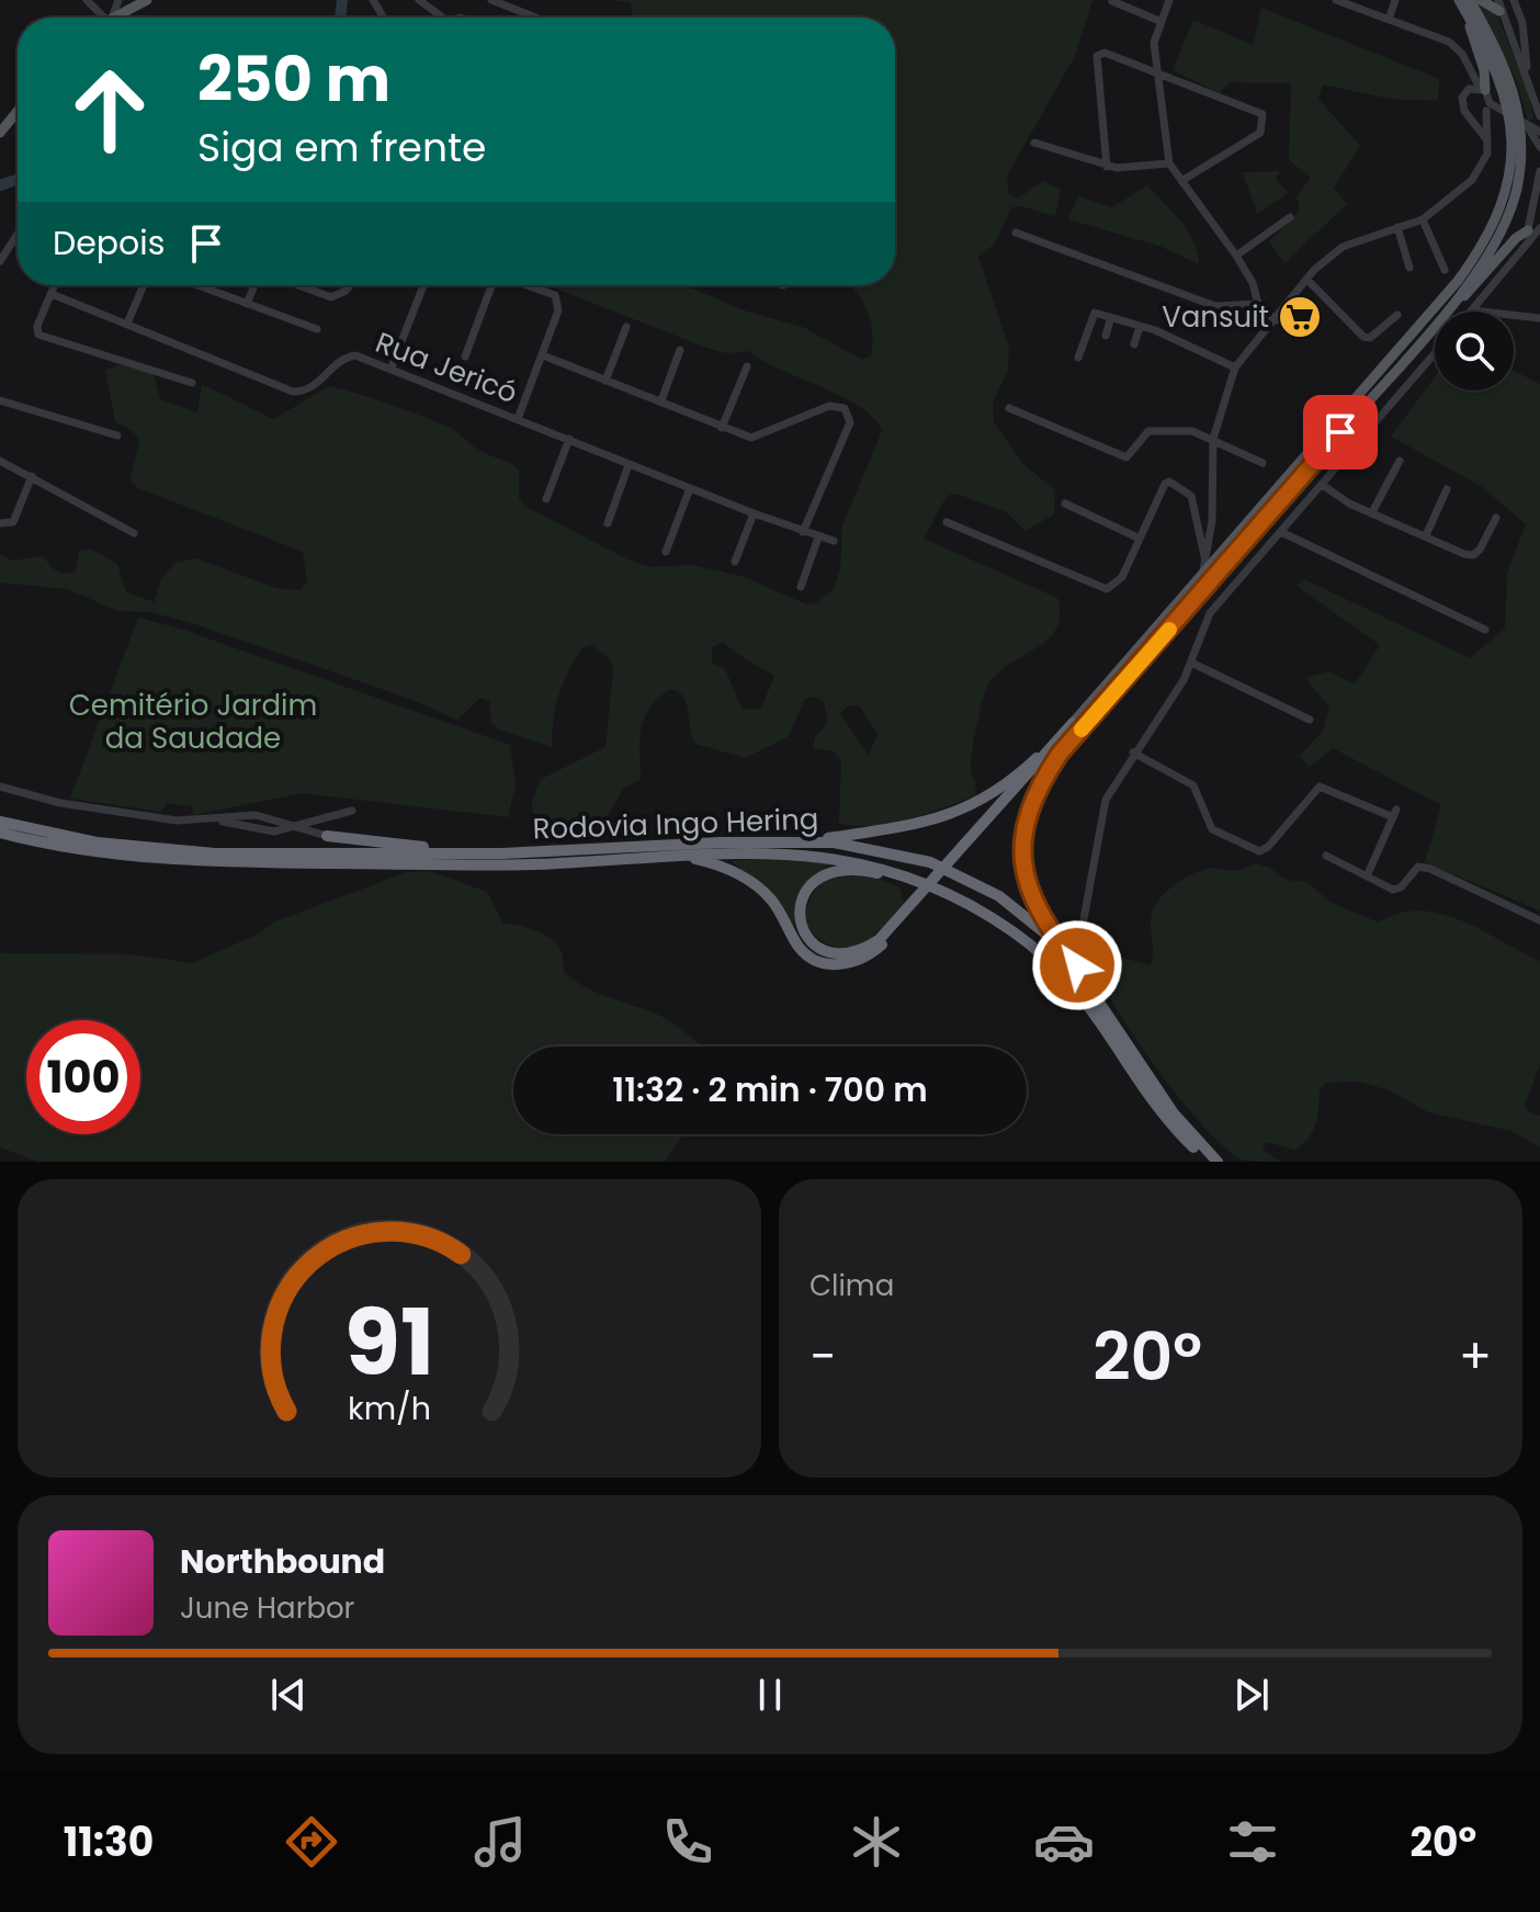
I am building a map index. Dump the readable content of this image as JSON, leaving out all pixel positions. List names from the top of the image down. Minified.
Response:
{"streets":{"highway":["Rodovia Ingo Hering"],"street":["Rua Jericó"]},"parks":["Cemitério Jardim da Saudade"],"places":{"supermarket":["Vansuit"]},"page":{"turn":["250 m","Siga em frente"],"then":"Depois","limit":"100","trip":"11:32 · 2 min · 700 m","tile":"Clima","heat":["−","20°","+"],"song":["Northbound","June Harbor"],"tabs":["11:30","20°"],"gauge":["91","km/h"]}}
